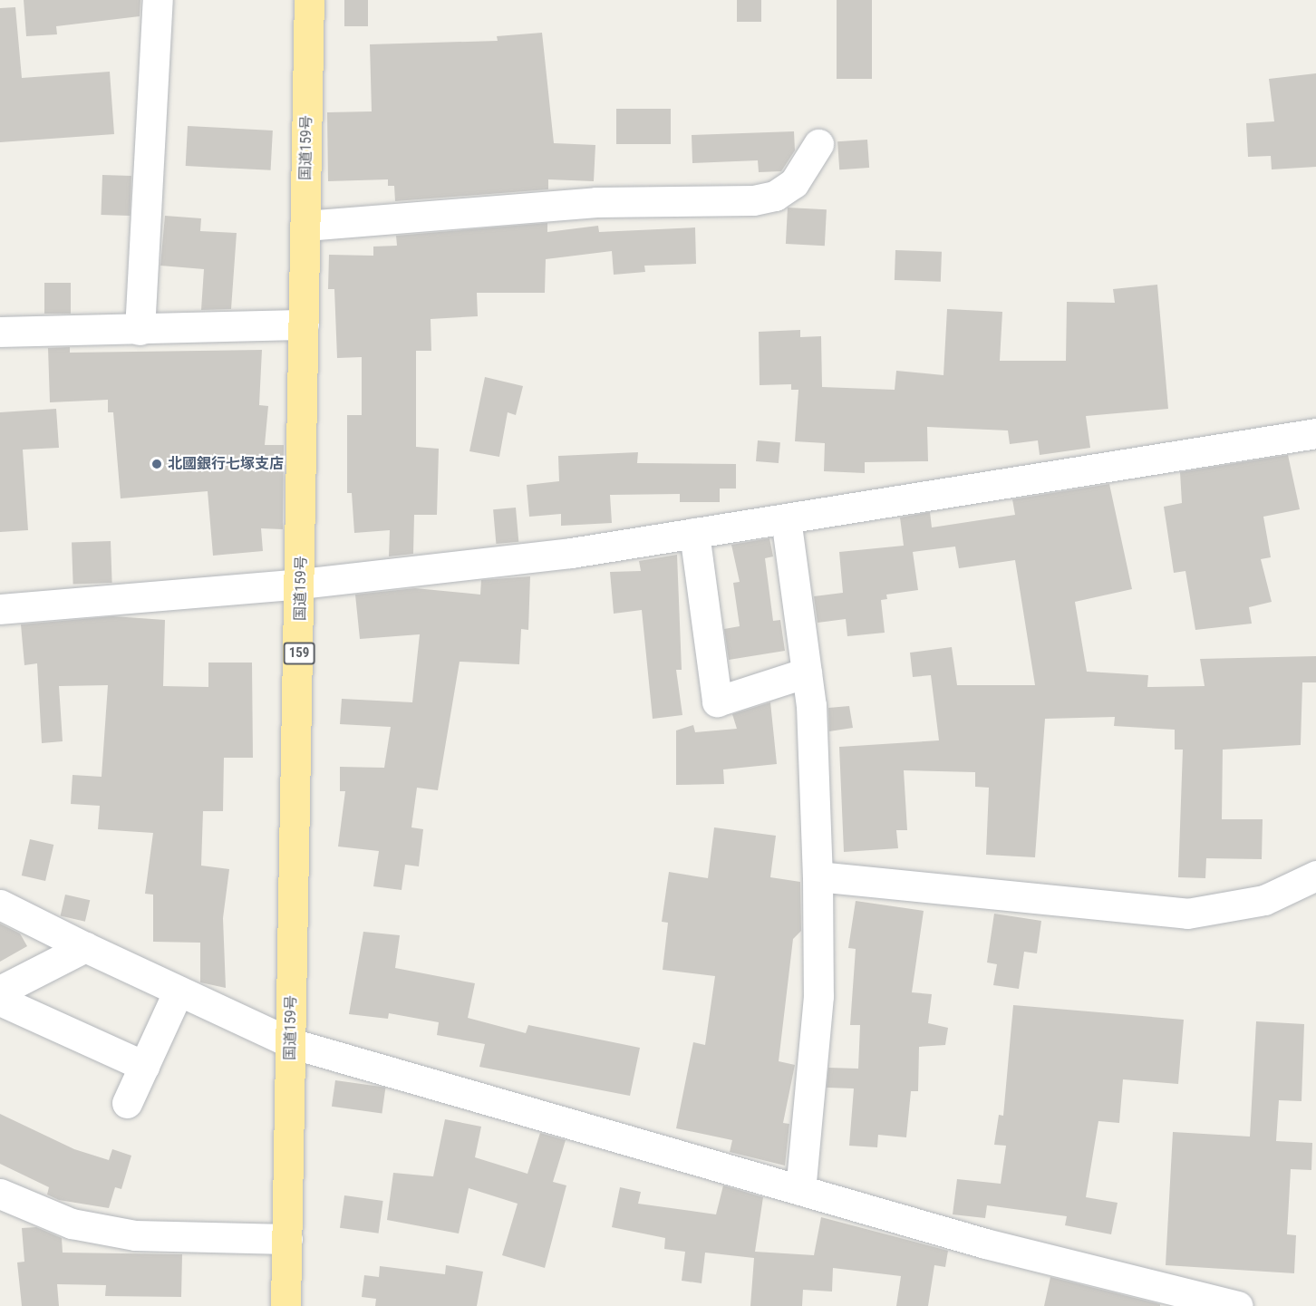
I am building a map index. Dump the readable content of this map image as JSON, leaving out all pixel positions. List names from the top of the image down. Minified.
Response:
{"streets":{"highway":["国道159号","159"]},"places":["北國銀行七塚支店"]}
